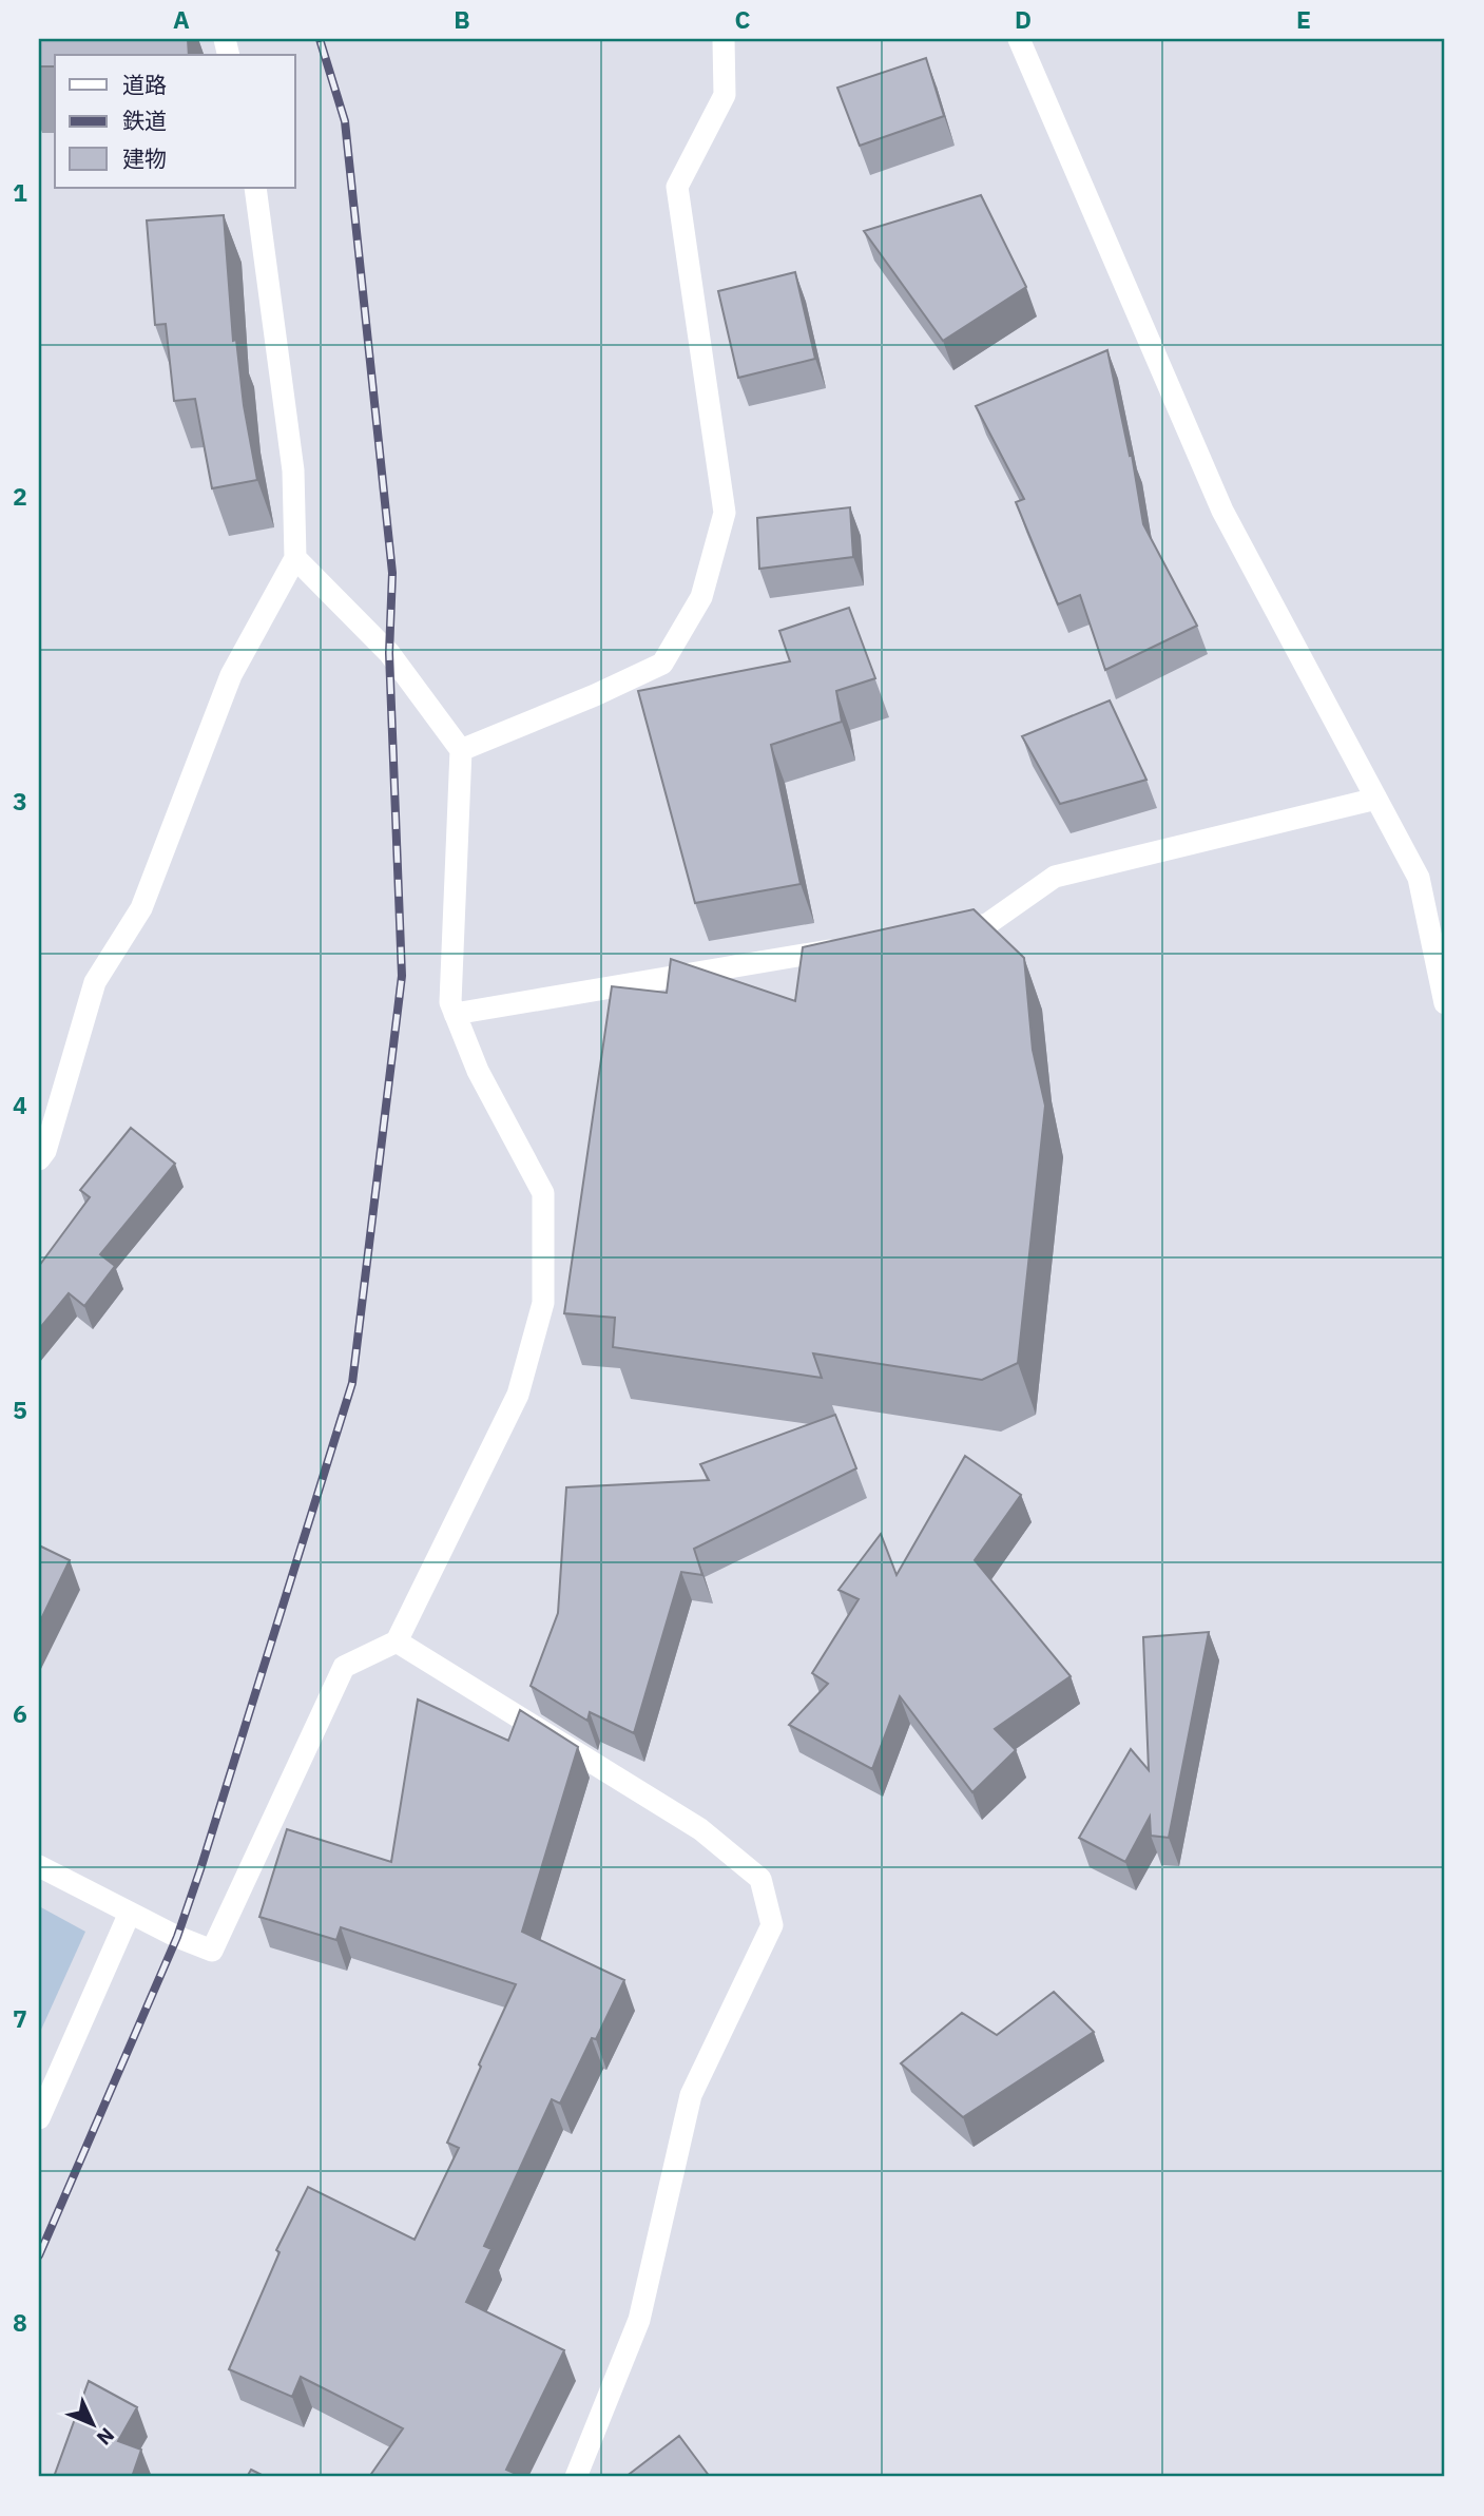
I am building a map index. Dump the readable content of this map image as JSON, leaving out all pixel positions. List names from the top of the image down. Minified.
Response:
{"legend":["道路","鉄道","建物"],"north":"bottom right","grid":{"columns":["A","B","C","D","E"],"rows":["1","2","3","4","5","6","7","8"]}}
